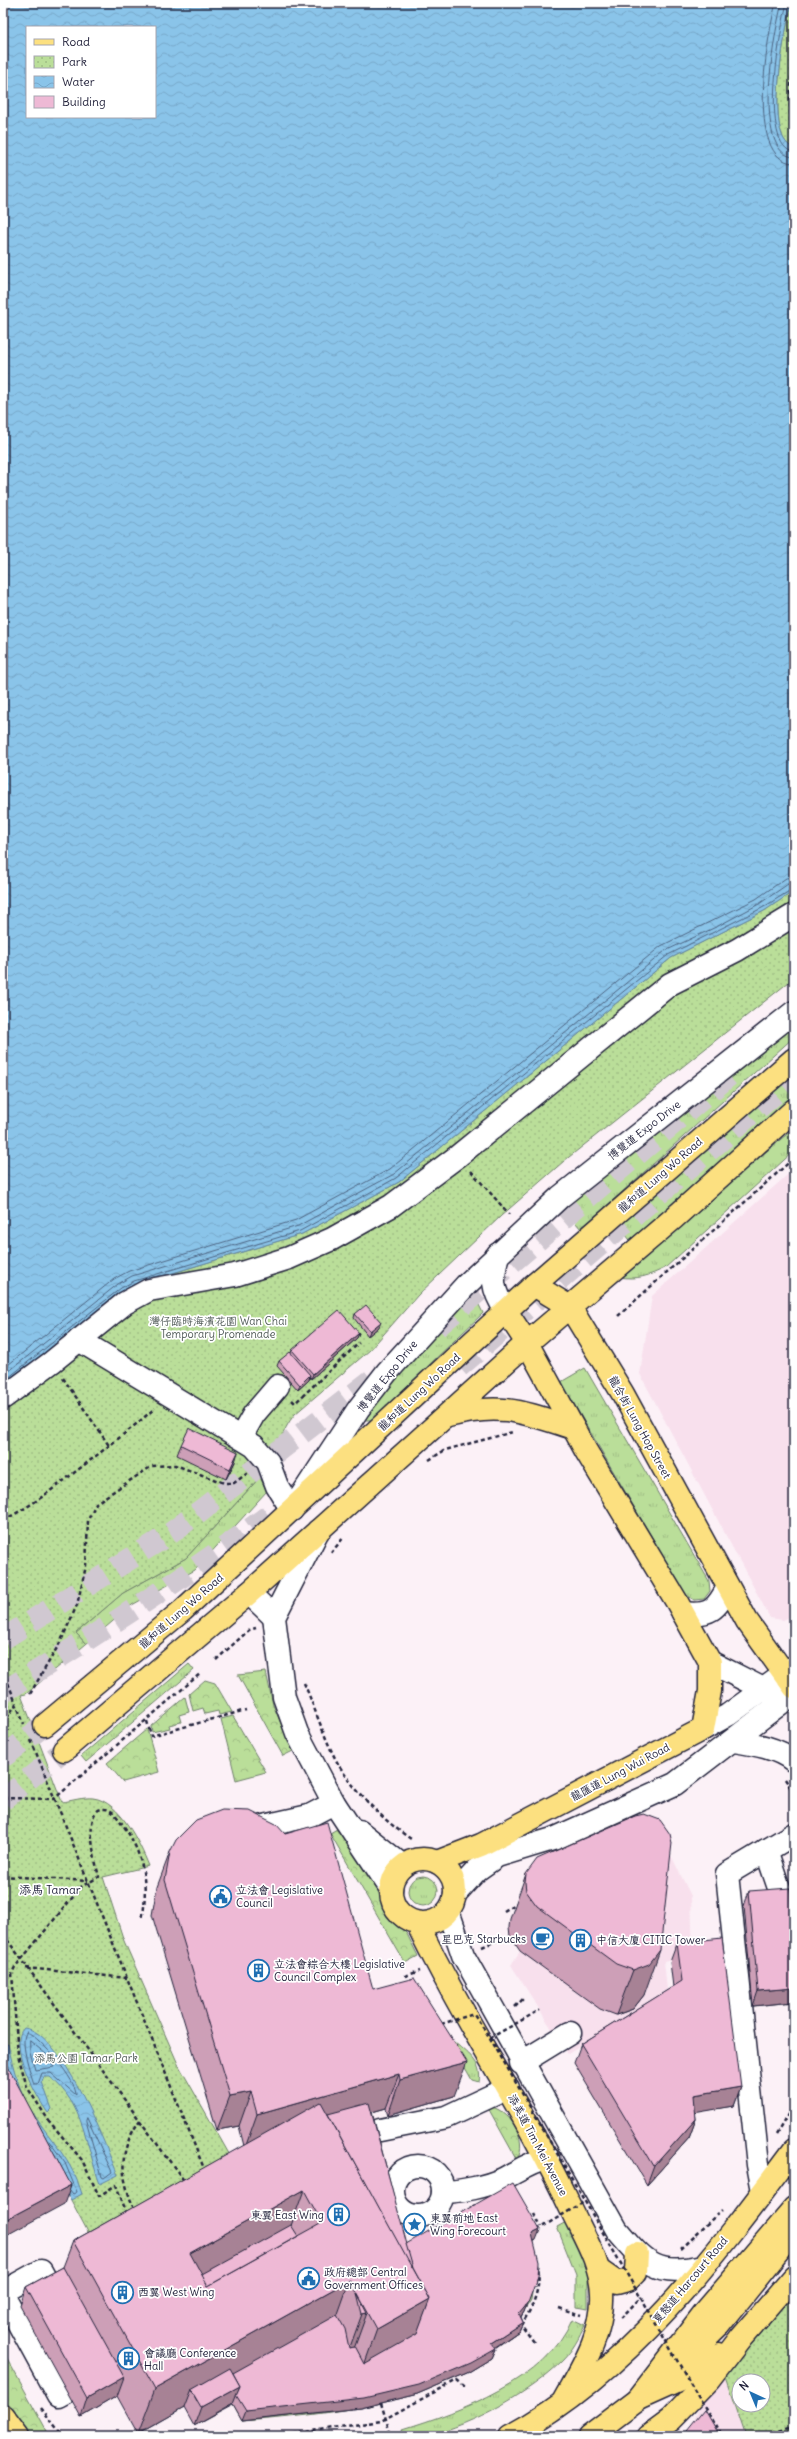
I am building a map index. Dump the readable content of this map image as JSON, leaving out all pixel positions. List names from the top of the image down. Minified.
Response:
{"streets":{"main road":["龍和道 Lung Wo Road","龍合街 Lung Hop Street","龍匯道 Lung Wui Road","添美道 Tim Mei Avenue","夏慤道 Harcourt Road"],"street":["博覽道 Expo Drive"]},"crossings":[["博覽道 Expo Drive","龍和道 Lung Wo Road"],["龍和道 Lung Wo Road","龍合街 Lung Hop Street"],["龍合街 Lung Hop Street","龍匯道 Lung Wui Road"],["龍匯道 Lung Wui Road","添美道 Tim Mei Avenue"],["添美道 Tim Mei Avenue","夏慤道 Harcourt Road"]],"districts":["添馬 Tamar"],"parks":["灣仔臨時海濱花園 Wan Chai Temporary Promenade","添馬公園 Tamar Park"],"places":{"public building":["立法會 Legislative Council","政府總部 Central Government Offices"],"cafe":["星巴克 Starbucks"],"building":["中信大廈 CITIC Tower","立法會綜合大樓 Legislative Council Complex","東翼 East Wing","西翼 West Wing","會議廳 Conference Hall"],"place":["東翼前地 East Wing Forecourt"]},"legend":["Road","Park","Water","Building"],"north":"top left"}
